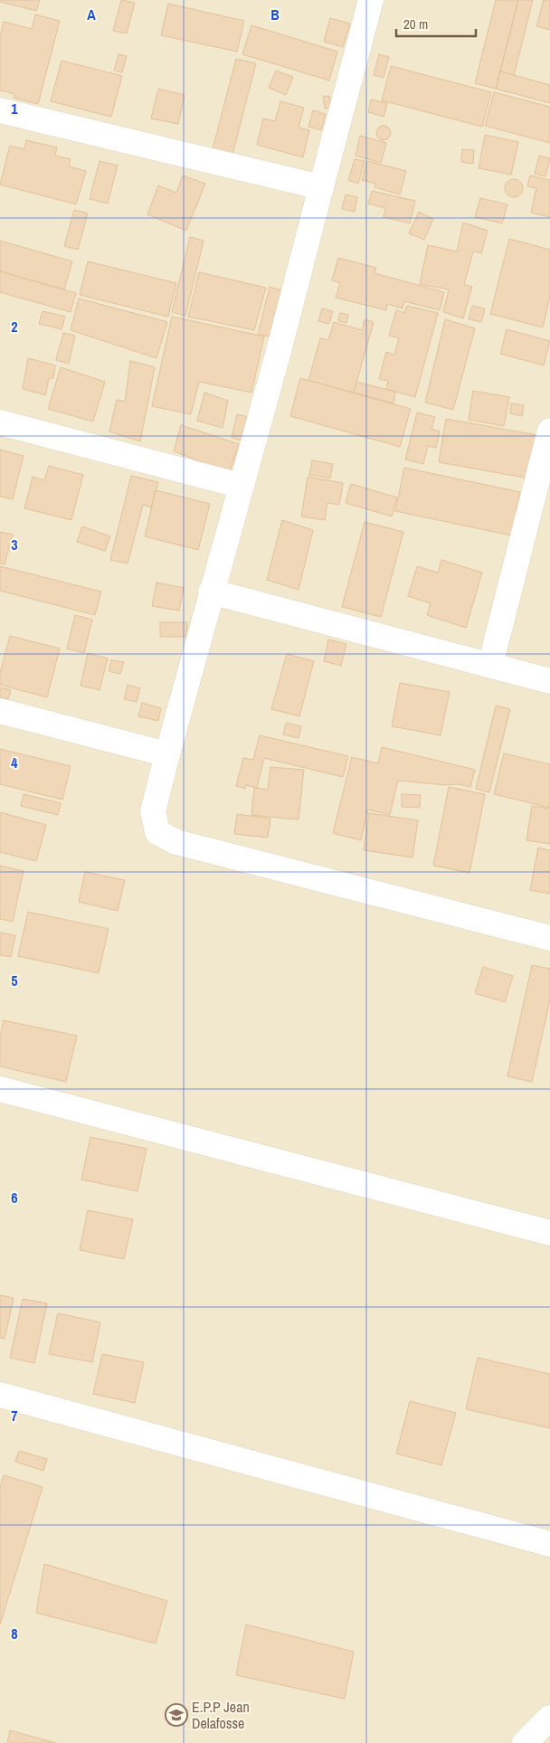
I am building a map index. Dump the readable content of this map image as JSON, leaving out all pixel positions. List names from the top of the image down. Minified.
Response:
{"places":{"school or university":["E.P.P Jean Delafosse"]},"scale_bar":"20 m","grid":{"columns":["A","B"],"rows":["1","2","3","4","5","6","7","8"]}}
